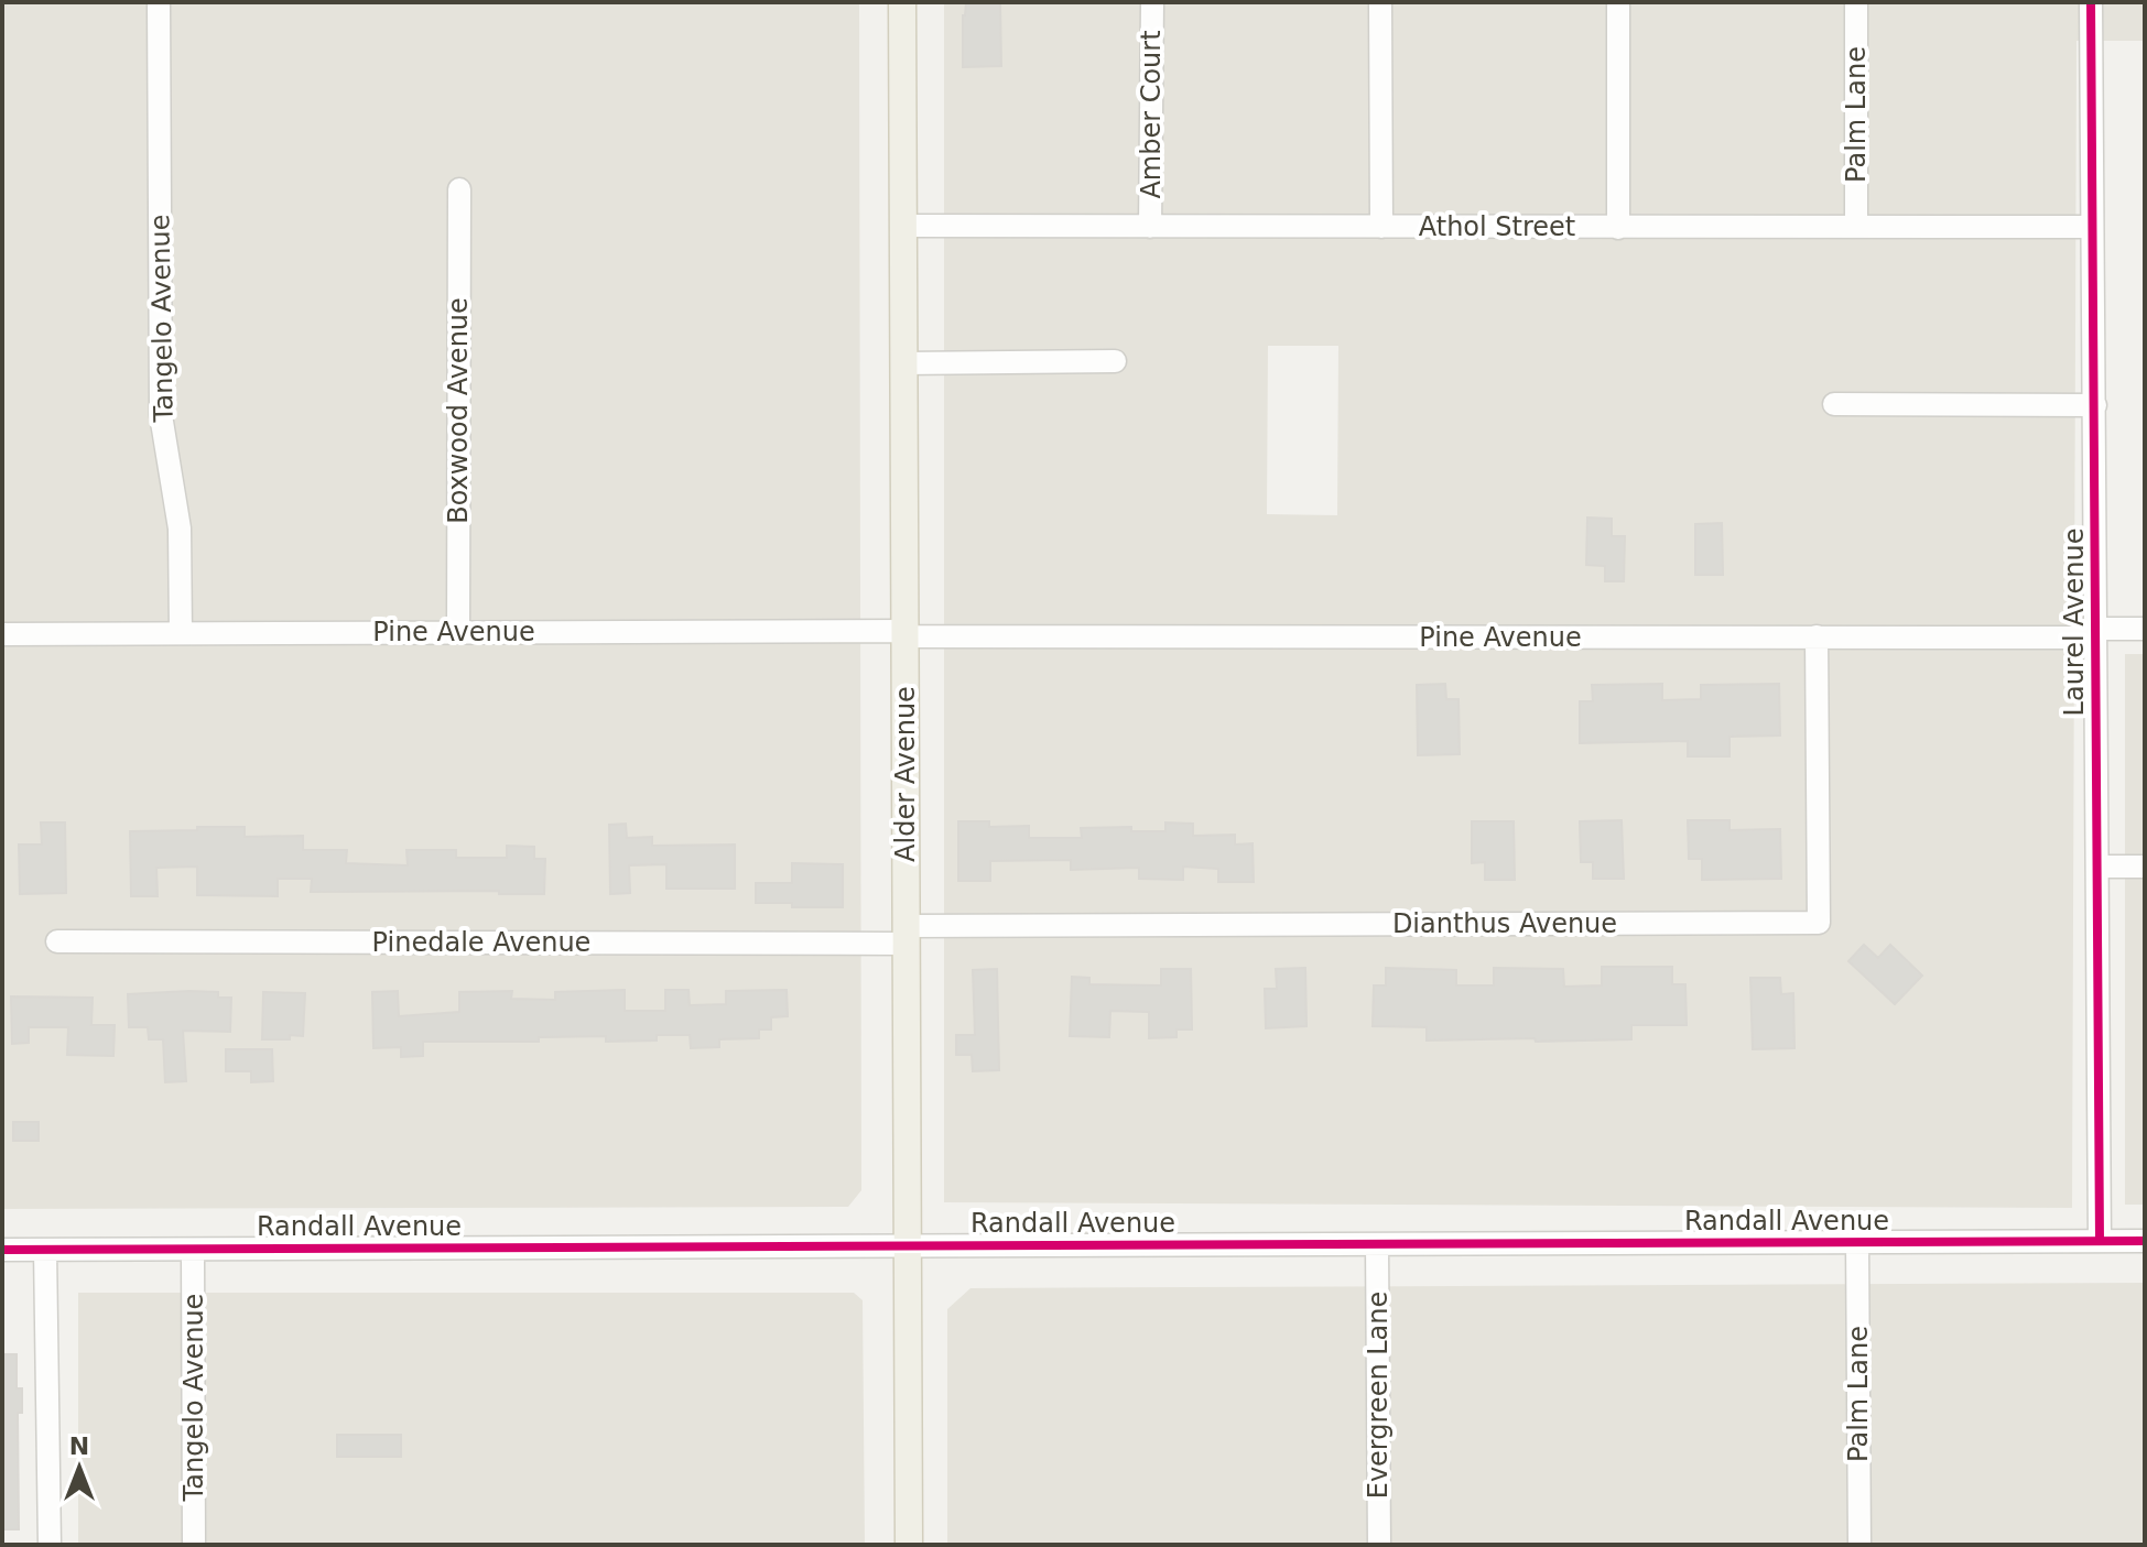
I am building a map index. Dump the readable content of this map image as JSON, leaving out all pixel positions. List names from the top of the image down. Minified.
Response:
{"streets":{"main road":["Alder Avenue"],"street":["Amber Court","Palm Lane","Athol Street","Tangelo Avenue","Boxwood Avenue","Laurel Avenue","Pine Avenue","Dianthus Avenue","Pinedale Avenue","Randall Avenue","Evergreen Lane"]},"crossings":[["Amber Court","Athol Street"],["Palm Lane","Athol Street"],["Palm Lane","Randall Avenue"],["Athol Street","Laurel Avenue"],["Athol Street","Alder Avenue"],["Tangelo Avenue","Pine Avenue"],["Tangelo Avenue","Randall Avenue"],["Boxwood Avenue","Pine Avenue"],["Laurel Avenue","Pine Avenue"],["Laurel Avenue","Randall Avenue"],["Pine Avenue","Alder Avenue"],["Pine Avenue","Dianthus Avenue"],["Alder Avenue","Dianthus Avenue"],["Alder Avenue","Pinedale Avenue"],["Alder Avenue","Randall Avenue"],["Dianthus Avenue","Pinedale Avenue"],["Randall Avenue","Evergreen Lane"]],"north":"top"}
